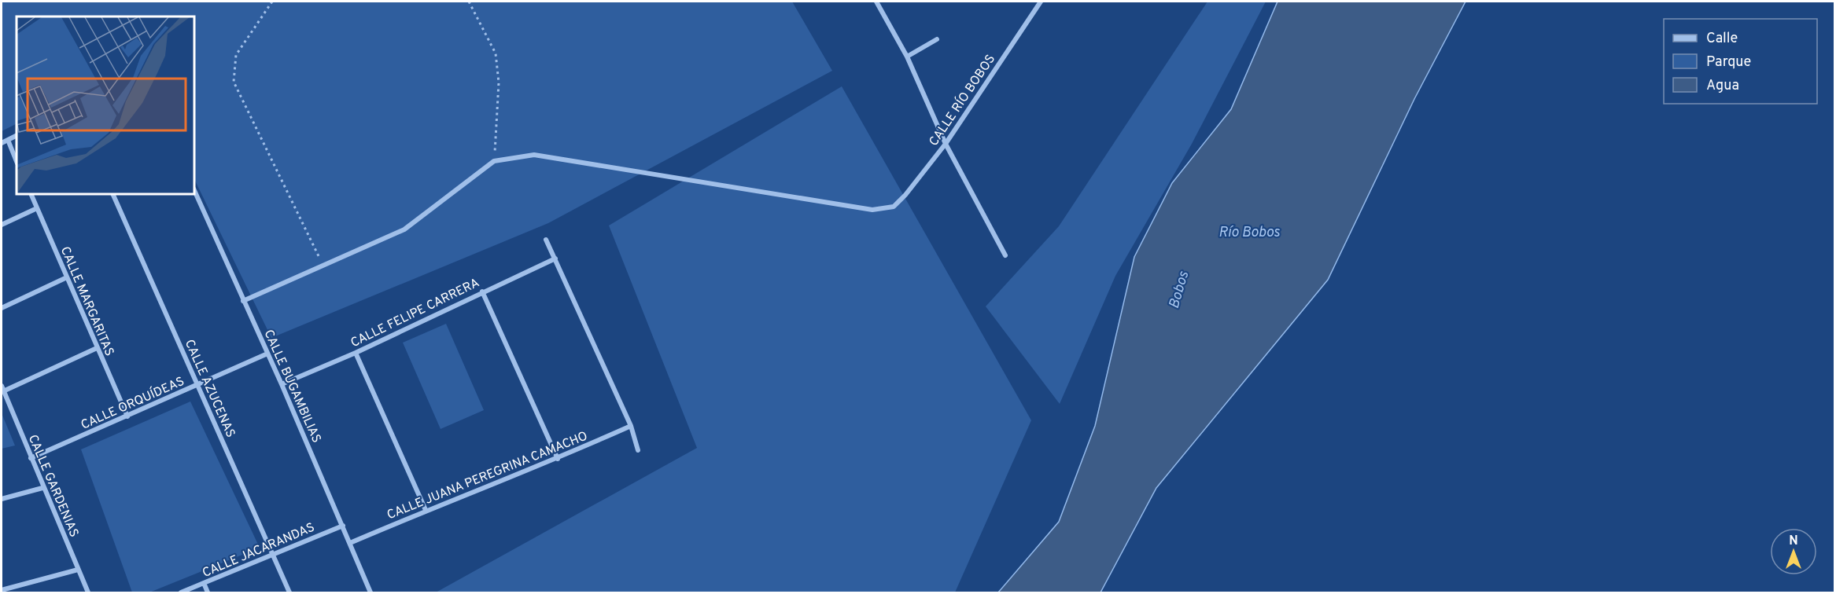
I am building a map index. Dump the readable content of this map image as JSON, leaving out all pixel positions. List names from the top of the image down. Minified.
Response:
{"streets":{"street":["CALLE RÍO BOBOS","CALLE MARGARITAS","CALLE FELIPE CARRERA","CALLE BUGAMBILIAS","CALLE AZUCENAS","CALLE ORQUÍDEAS","CALLE JUANA PEREGRINA CAMACHO","CALLE GARDENIAS","CALLE JACARANDAS"]},"crossings":[["CALLE MARGARITAS","CALLE ORQUÍDEAS"],["CALLE FELIPE CARRERA","CALLE BUGAMBILIAS"],["CALLE BUGAMBILIAS","CALLE ORQUÍDEAS"],["CALLE BUGAMBILIAS","CALLE JUANA PEREGRINA CAMACHO"],["CALLE BUGAMBILIAS","CALLE JACARANDAS"],["CALLE AZUCENAS","CALLE ORQUÍDEAS"],["CALLE AZUCENAS","CALLE JACARANDAS"],["CALLE ORQUÍDEAS","CALLE GARDENIAS"]],"water":["Río Bobos","Bobos"],"legend":["Calle","Parque","Agua"],"north":"top"}
